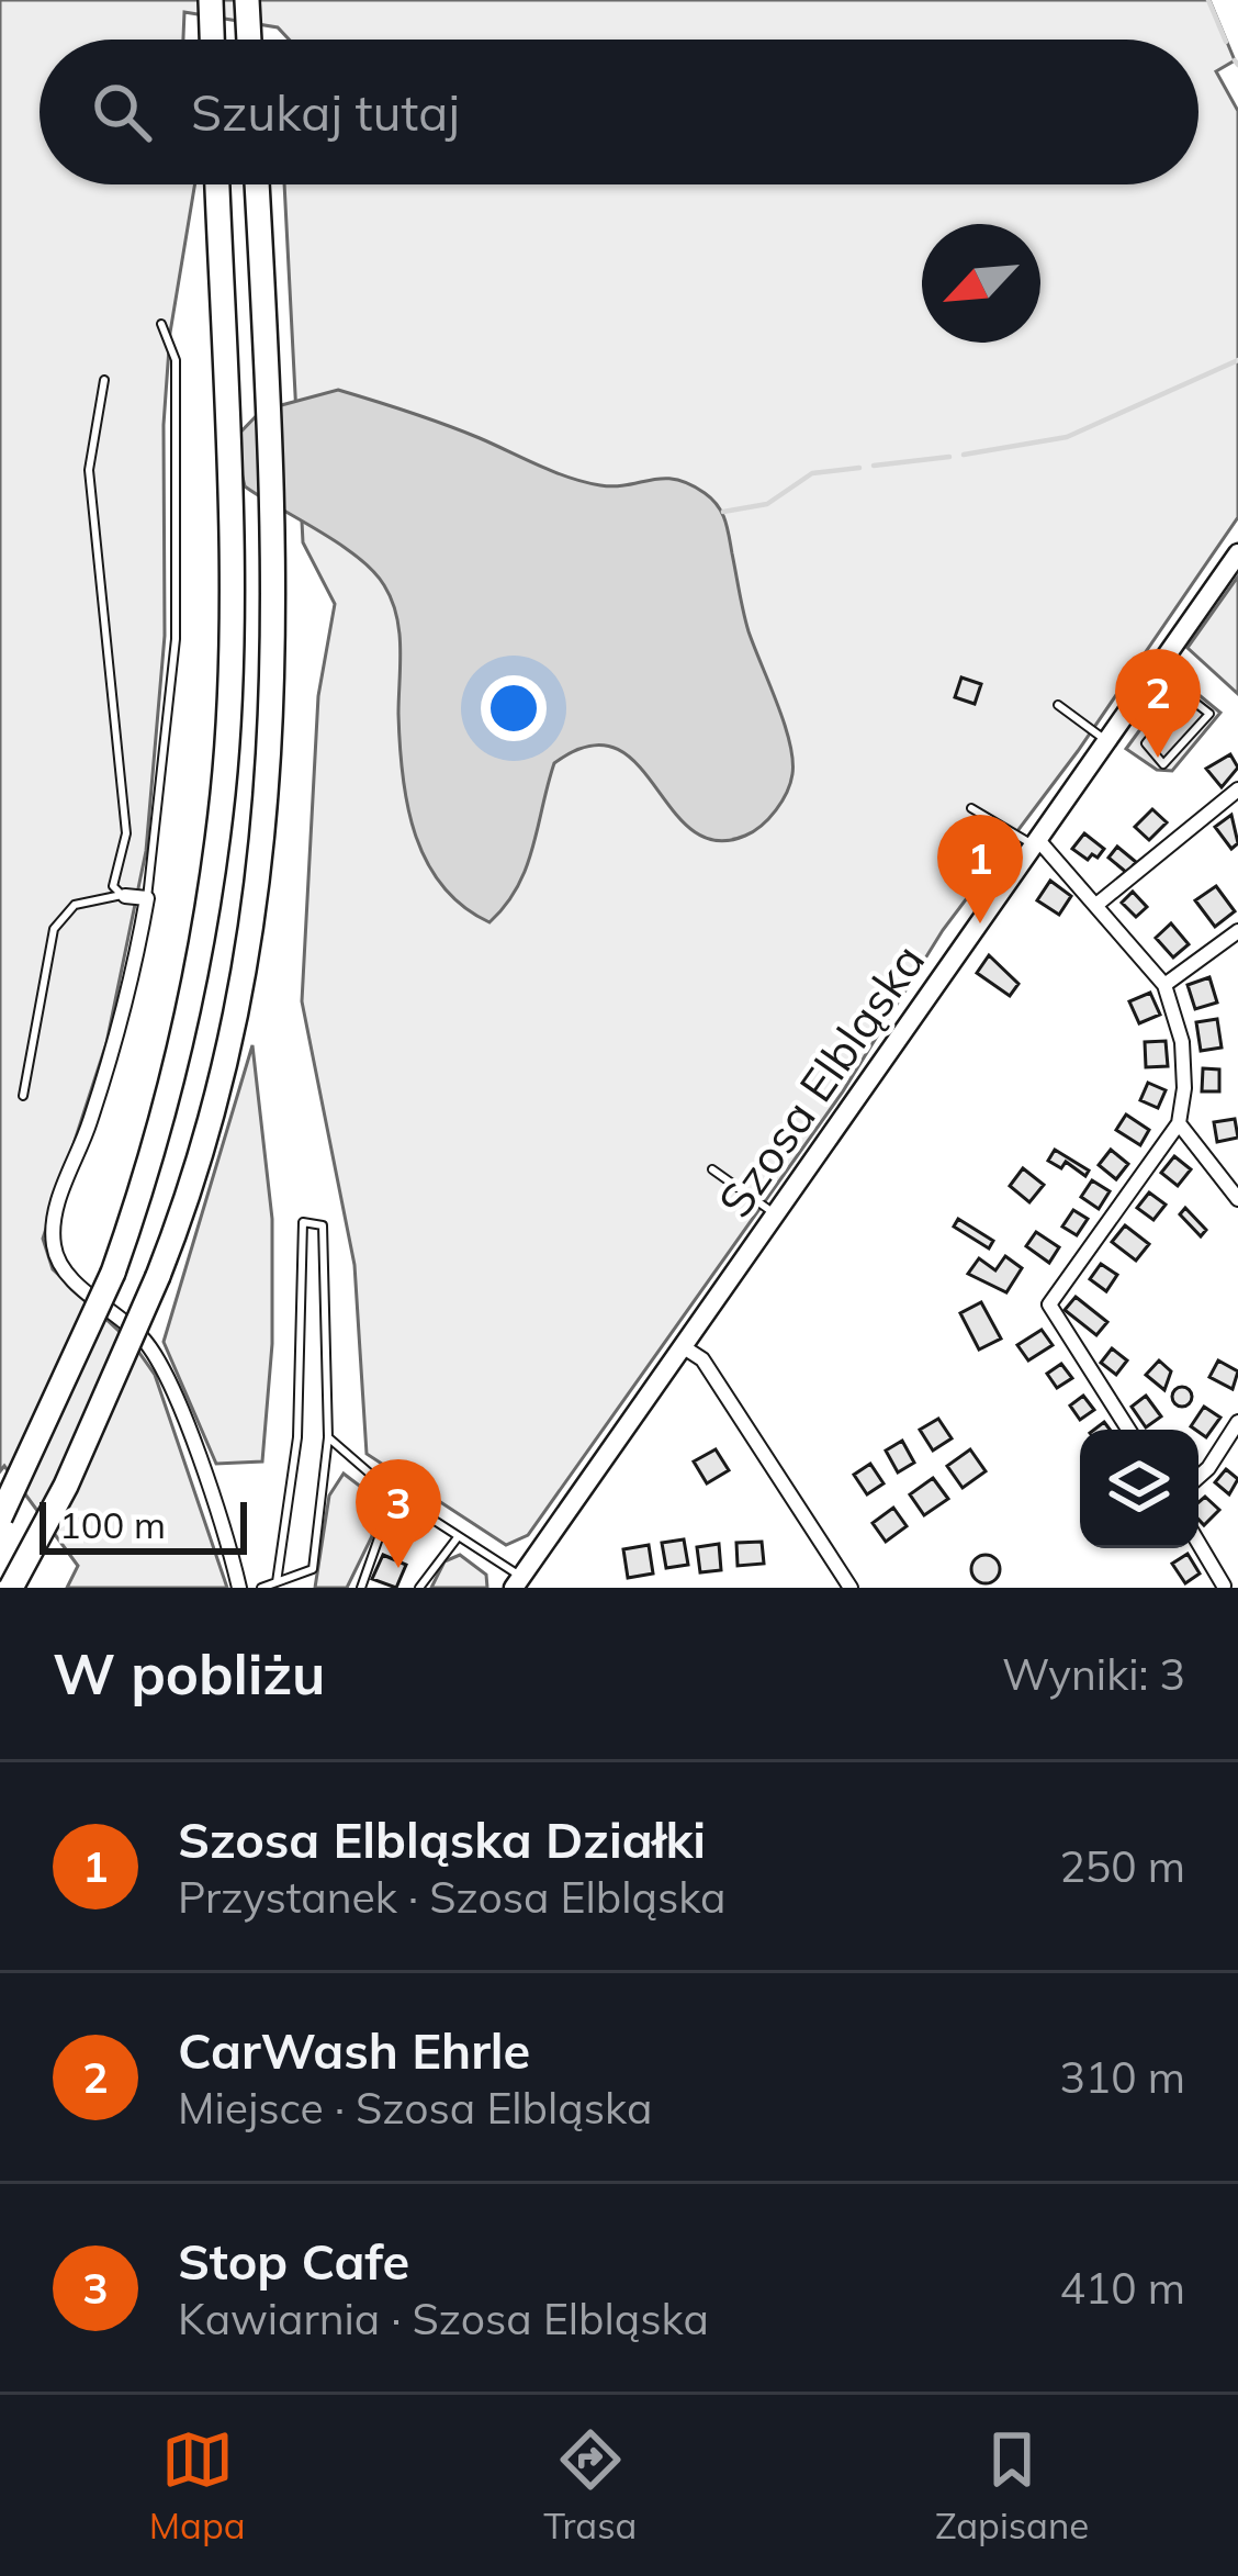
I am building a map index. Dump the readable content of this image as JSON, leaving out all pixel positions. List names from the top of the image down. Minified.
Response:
{"streets":{"main road":["Szosa Elbląska"]},"scale_bar":"100 m","north":"bottom left","page":{"search":"Szukaj tutaj","pins":["2","1","3"],"scale":"100 m","heading":["W pobliżu","Wyniki: 3"],"list":[{"mark":"1","name":"Szosa Elbląska Działki","note":"Przystanek · Szosa Elbląska","value":"250 m"},{"mark":"2","name":"CarWash Ehrle","note":"Miejsce · Szosa Elbląska","value":"310 m"},{"mark":"3","name":"Stop Cafe","note":"Kawiarnia · Szosa Elbląska","value":"410 m"}],"nav":["Mapa","Trasa","Zapisane"]}}
